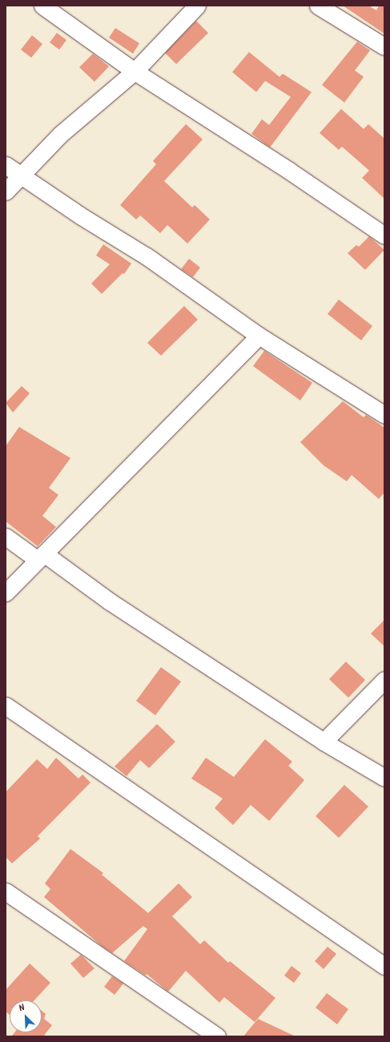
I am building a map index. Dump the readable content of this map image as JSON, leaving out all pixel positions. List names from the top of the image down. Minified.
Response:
{"north":"top left"}
